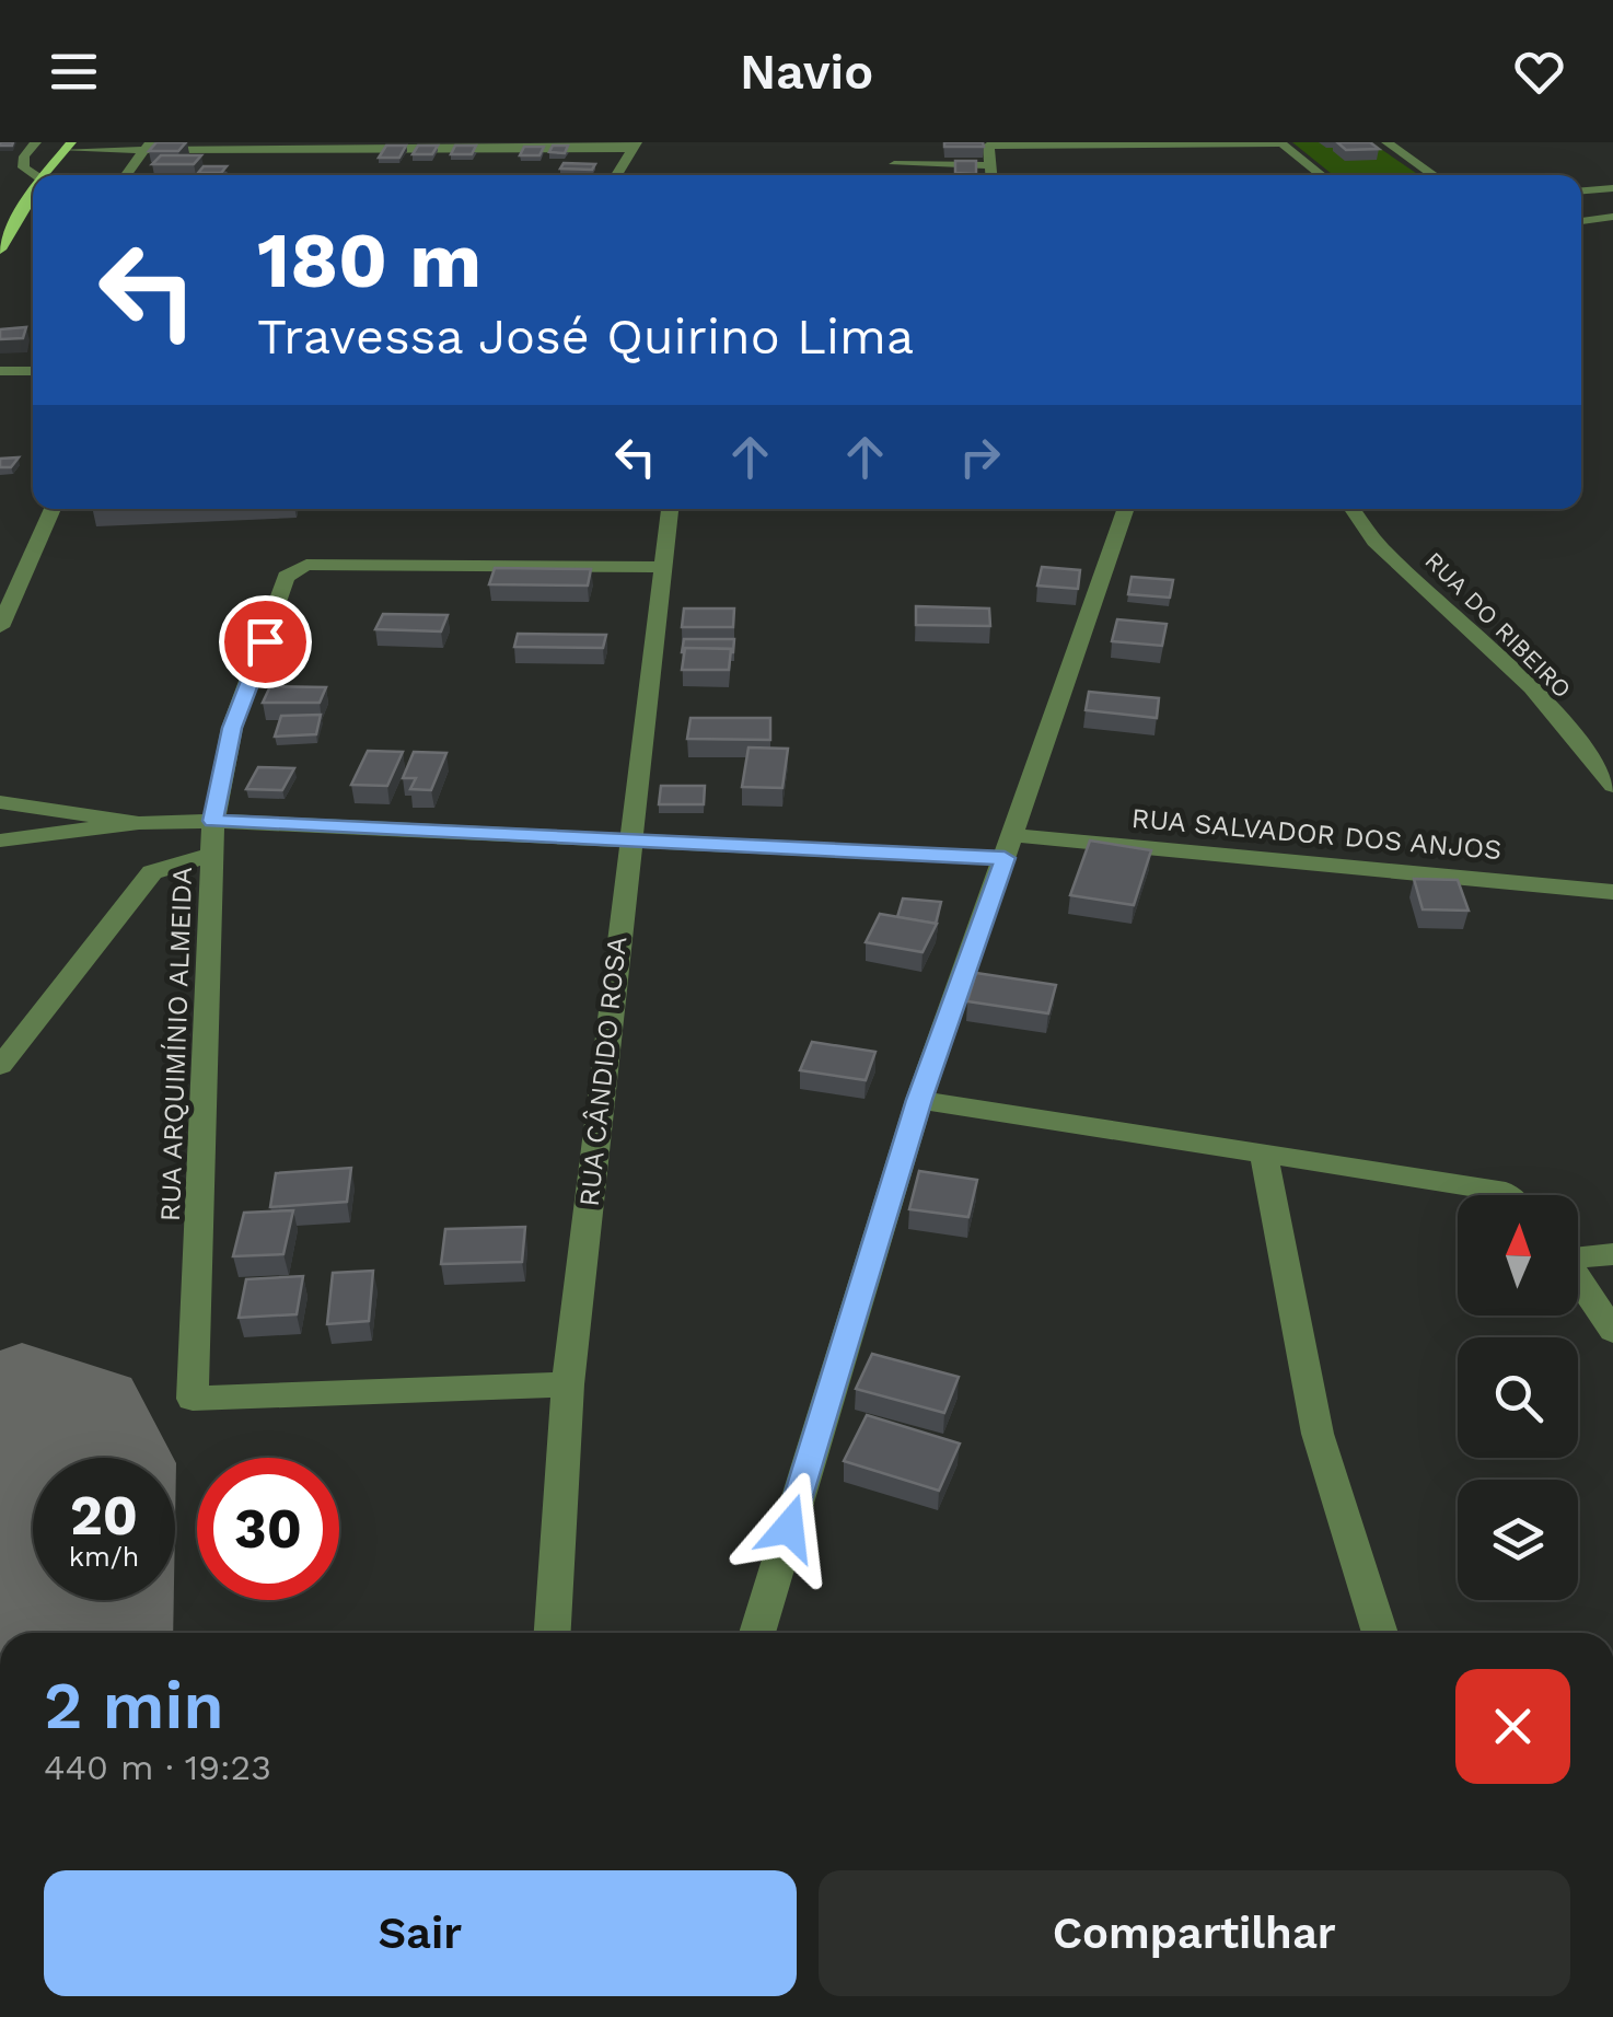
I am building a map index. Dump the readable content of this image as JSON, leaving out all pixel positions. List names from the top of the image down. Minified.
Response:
{"streets":{"street":["RUA DO RIBEIRO","RUA SALVADOR DOS ANJOS","RUA ARQUIMÍNIO ALMEIDA","RUA CÂNDIDO ROSA"]},"crossings":[["RUA SALVADOR DOS ANJOS","RUA ARQUIMÍNIO ALMEIDA"],["RUA SALVADOR DOS ANJOS","RUA CÂNDIDO ROSA"],["RUA ARQUIMÍNIO ALMEIDA","RUA CÂNDIDO ROSA"]],"north":"top","page":{"header":"Navio","turn":["180 m","Travessa José Quirino Lima"],"speed":"20 km/h","limit":"30","heading":["2 min","440 m · 19:23"],"buttons":["Sair","Compartilhar"]}}
